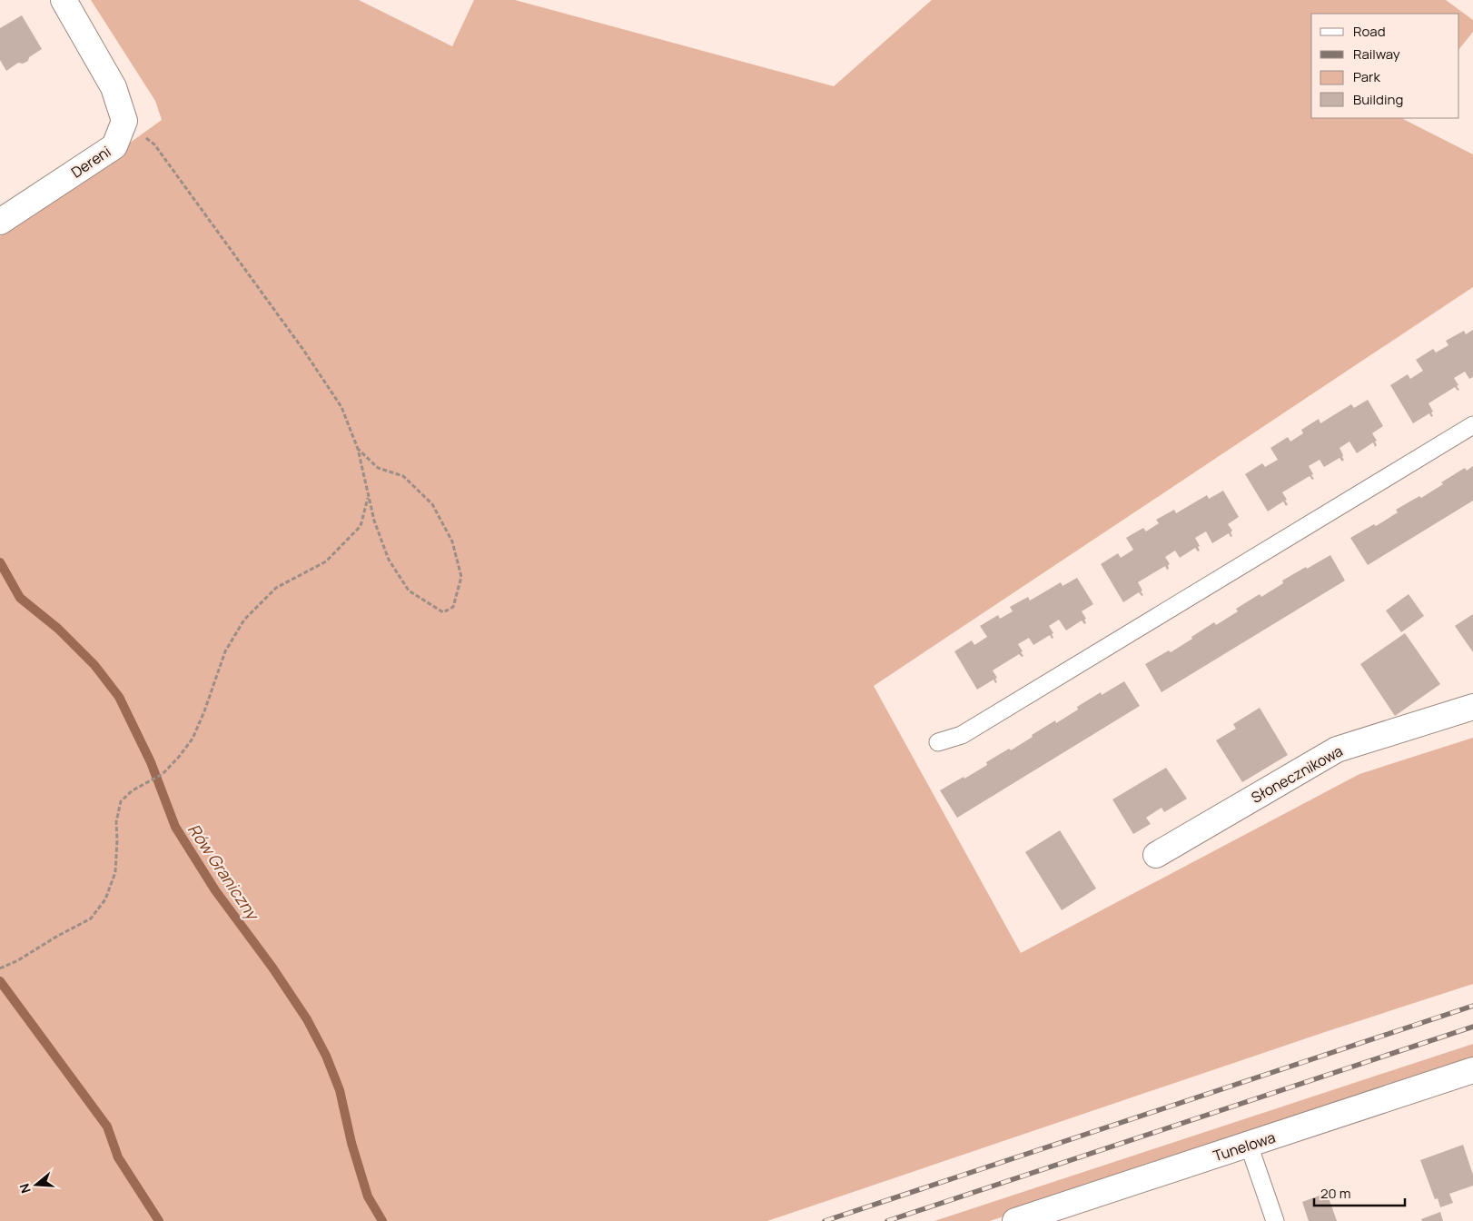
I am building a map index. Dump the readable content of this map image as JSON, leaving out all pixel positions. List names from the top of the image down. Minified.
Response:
{"streets":{"street":["Dereni","Słonecznikowa","Tunelowa"]},"water":["Rów Graniczny"],"legend":["Road","Railway","Park","Building"],"scale_bar":"20 m","north":"left"}
